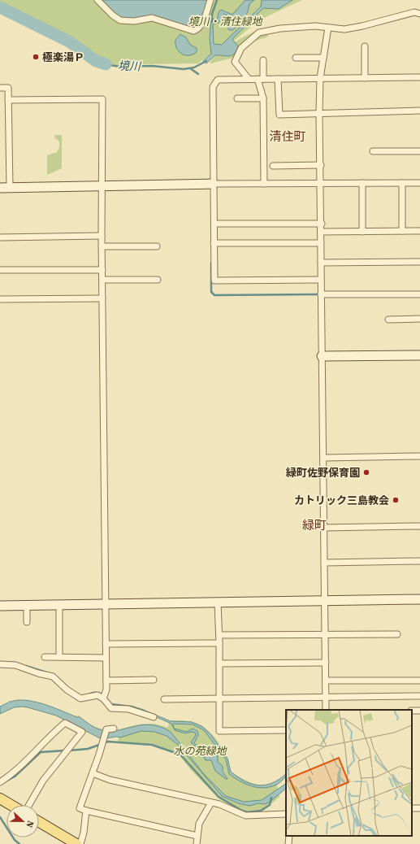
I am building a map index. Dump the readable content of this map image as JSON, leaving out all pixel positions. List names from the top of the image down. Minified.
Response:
{"districts":["清住町","緑町"],"water":["境川"],"parks":["境川・清住緑地","水の苑緑地"],"places":["極楽湯Ｐ","緑町佐野保育園","カトリック三島教会"],"north":"right"}
